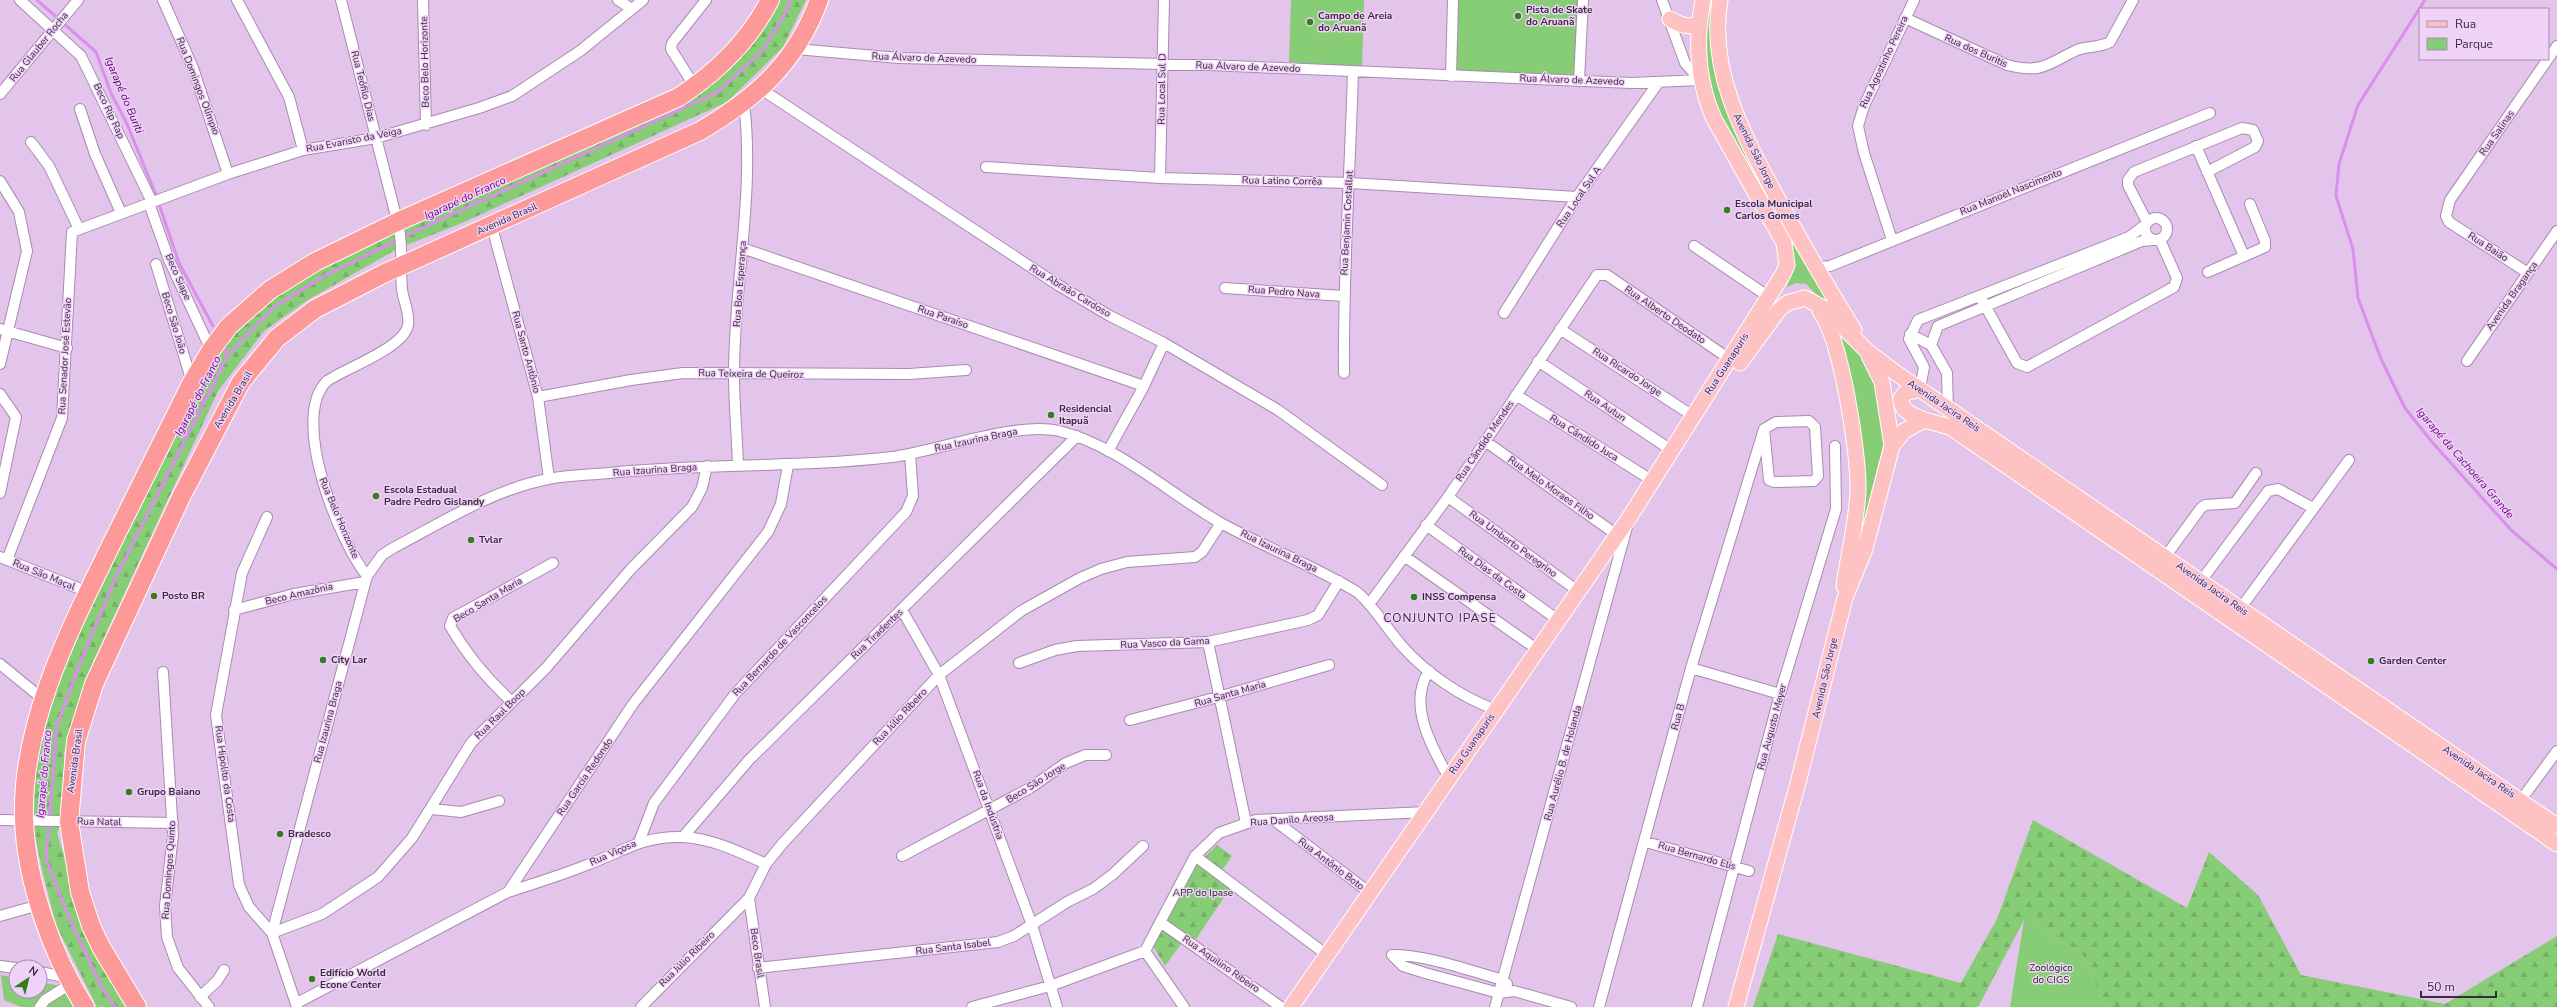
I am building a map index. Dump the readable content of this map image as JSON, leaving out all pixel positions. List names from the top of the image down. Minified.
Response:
{"streets":{"highway":["Avenida Brasil"],"main road":["Avenida São Jorge","Rua Guanapuris","Avenida Jacira Reis"],"street":["Rua Glauber Rocha","Rua dos Buritis","Rua Álvaro de Azevedo","Beco Belo Horizonte","Rua Agostinho Pereira","Rua Domingos Olímpio","Rua Teófilo Dias","Rua Local Sul D","Beco Rip Rap","Rua Salinas","Rua Evaristo da Veiga","Rua Latino Corrêa","Rua Manoel Nascimento","Rua Local Sul A","Rua Benjamin Costallat","Rua Baião","Beco Siape","Rua Boa Esperança","Rua Abraão Cardoso","Rua Pedro Nava","Avenida Bragança","Rua Alberto Deodato","Rua Paraíso","Beco São João","Rua Santo Antônio","Rua Senador José Estevão","Rua Ricardo Jorge","Rua Teixeira de Queiroz","Rua Autun","Rua Cândido Juca","Rua Izaurina Braga","Rua Cândido Mendes","Rua Melo Moraes Filho","Rua Belo Horizonte","Rua Umberto Peregrino","Rua Dias da Costa","Rua São Maçal","Beco Amazônia","Beco Santa Maria","Rua Tiradentes","Rua Vasco da Gama","Rua Bernardo de Vasconcelos","Rua Santa Maria","Rua Raul Boop","Rua Júlio Ribeiro","Rua B","Rua Augusto Meyer","Rua Aurélio B. de Holanda","Rua Hipolito da Costa","Rua Garcia Redondo","Beco São Jorge","Rua da Indústria","Rua Danilo Areosa","Rua Natal","Rua Viçosa","Rua Bernardo Elis","Rua Antônio Boto","Rua Domingos Quinto","Rua Santa Isabel","Beco Brasil","Rua Aquilino Ribeiro"]},"crossings":[["Rua Glauber Rocha","Beco Rip Rap"],["Rua dos Buritis","Rua Agostinho Pereira"],["Rua Álvaro de Azevedo","Rua Local Sul D"],["Rua Álvaro de Azevedo","Avenida São Jorge"],["Rua Álvaro de Azevedo","Rua Local Sul A"],["Rua Álvaro de Azevedo","Avenida Brasil"],["Rua Álvaro de Azevedo","Rua Benjamin Costallat"],["Beco Belo Horizonte","Rua Evaristo da Veiga"],["Rua Agostinho Pereira","Rua Manoel Nascimento"],["Rua Domingos Olímpio","Rua Evaristo da Veiga"],["Rua Teófilo Dias","Rua Evaristo da Veiga"],["Rua Teófilo Dias","Avenida Brasil"],["Rua Teófilo Dias","Rua Belo Horizonte"],["Rua Local Sul D","Rua Latino Corrêa"],["Beco Rip Rap","Rua Evaristo da Veiga"],["Beco Rip Rap","Beco Siape"],["Rua Salinas","Rua Baião"],["Rua Evaristo da Veiga","Beco Siape"],["Rua Evaristo da Veiga","Rua Senador José Estevão"],["Avenida São Jorge","Rua Manoel Nascimento"],["Avenida São Jorge","Rua Guanapuris"],["Avenida São Jorge","Avenida Jacira Reis"],["Rua Latino Corrêa","Rua Local Sul A"],["Rua Latino Corrêa","Rua Benjamin Costallat"],["Avenida Brasil","Rua Boa Esperança"],["Avenida Brasil","Rua Abraão Cardoso"],["Avenida Brasil","Rua Santo Antônio"],["Avenida Brasil","Rua Belo Horizonte"],["Avenida Brasil","Rua Natal"],["Rua Benjamin Costallat","Rua Pedro Nava"],["Rua Baião","Avenida Bragança"],["Rua Boa Esperança","Rua Paraíso"],["Rua Boa Esperança","Rua Teixeira de Queiroz"],["Rua Boa Esperança","Rua Izaurina Braga"],["Rua Alberto Deodato","Rua Guanapuris"],["Rua Alberto Deodato","Rua Cândido Mendes"],["Rua Santo Antônio","Rua Teixeira de Queiroz"],["Rua Santo Antônio","Rua Izaurina Braga"],["Rua Senador José Estevão","Rua São Maçal"],["Rua Guanapuris","Rua Ricardo Jorge"],["Rua Guanapuris","Rua Autun"],["Rua Guanapuris","Rua Cândido Juca"],["Rua Guanapuris","Rua Izaurina Braga"],["Rua Guanapuris","Rua Melo Moraes Filho"],["Rua Guanapuris","Rua Umberto Peregrino"],["Rua Guanapuris","Rua Dias da Costa"],["Rua Guanapuris","Rua Aurélio B. de Holanda"],["Rua Guanapuris","Rua Danilo Areosa"],["Rua Guanapuris","Rua Antônio Boto"],["Rua Ricardo Jorge","Rua Cândido Mendes"],["Rua Autun","Rua Cândido Mendes"],["Rua Cândido Juca","Rua Cândido Mendes"],["Rua Izaurina Braga","Rua Cândido Mendes"],["Rua Izaurina Braga","Rua Belo Horizonte"],["Rua Izaurina Braga","Beco Amazônia"],["Rua Izaurina Braga","Rua Tiradentes"],["Rua Izaurina Braga","Rua Vasco da Gama"],["Rua Izaurina Braga","Rua Bernardo de Vasconcelos"],["Rua Izaurina Braga","Rua Raul Boop"],["Rua Izaurina Braga","Rua Júlio Ribeiro"],["Rua Izaurina Braga","Rua Hipolito da Costa"],["Rua Izaurina Braga","Rua Garcia Redondo"],["Rua Cândido Mendes","Rua Melo Moraes Filho"],["Rua Cândido Mendes","Rua Umberto Peregrino"],["Rua Cândido Mendes","Rua Dias da Costa"],["Rua Belo Horizonte","Beco Amazônia"],["Beco Amazônia","Rua Hipolito da Costa"],["Beco Santa Maria","Rua Raul Boop"],["Rua Tiradentes","Rua da Indústria"],["Rua Tiradentes","Rua Viçosa"],["Rua Bernardo de Vasconcelos","Rua Viçosa"],["Rua Raul Boop","Rua Hipolito da Costa"],["Rua Júlio Ribeiro","Rua da Indústria"],["Rua Júlio Ribeiro","Rua Viçosa"],["Rua Júlio Ribeiro","Beco Brasil"],["Rua B","Rua Bernardo Elis"],["Rua Augusto Meyer","Rua Bernardo Elis"],["Rua Garcia Redondo","Rua Viçosa"],["Beco São Jorge","Rua da Indústria"],["Rua da Indústria","Rua Santa Isabel"],["Rua Danilo Areosa","Rua Antônio Boto"],["Rua Danilo Areosa","Rua Aquilino Ribeiro"],["Rua Natal","Rua Domingos Quinto"],["Rua Santa Isabel","Beco Brasil"]],"districts":["CONJUNTO IPASE"],"water":["Igarapé do Buriti","Igarapé do Franco","Igarapé da Cachoeira Grande"],"parks":["APP do Ipase","Zoológico do CIGS"],"places":["Pista de Skate do Aruanã","Campo de Areia do Aruanã","Escola Municipal Carlos Gomes","Residencial Itapuã","Escola Estadual Padre Pedro Gislandy","Tvlar","Posto BR","INSS Compensa","City Lar","Garden Center","Grupo Baiano","Bradesco","Edifício World Econe Center"],"legend":["Rua","Parque"],"scale_bar":"50 m","north":"top right"}
